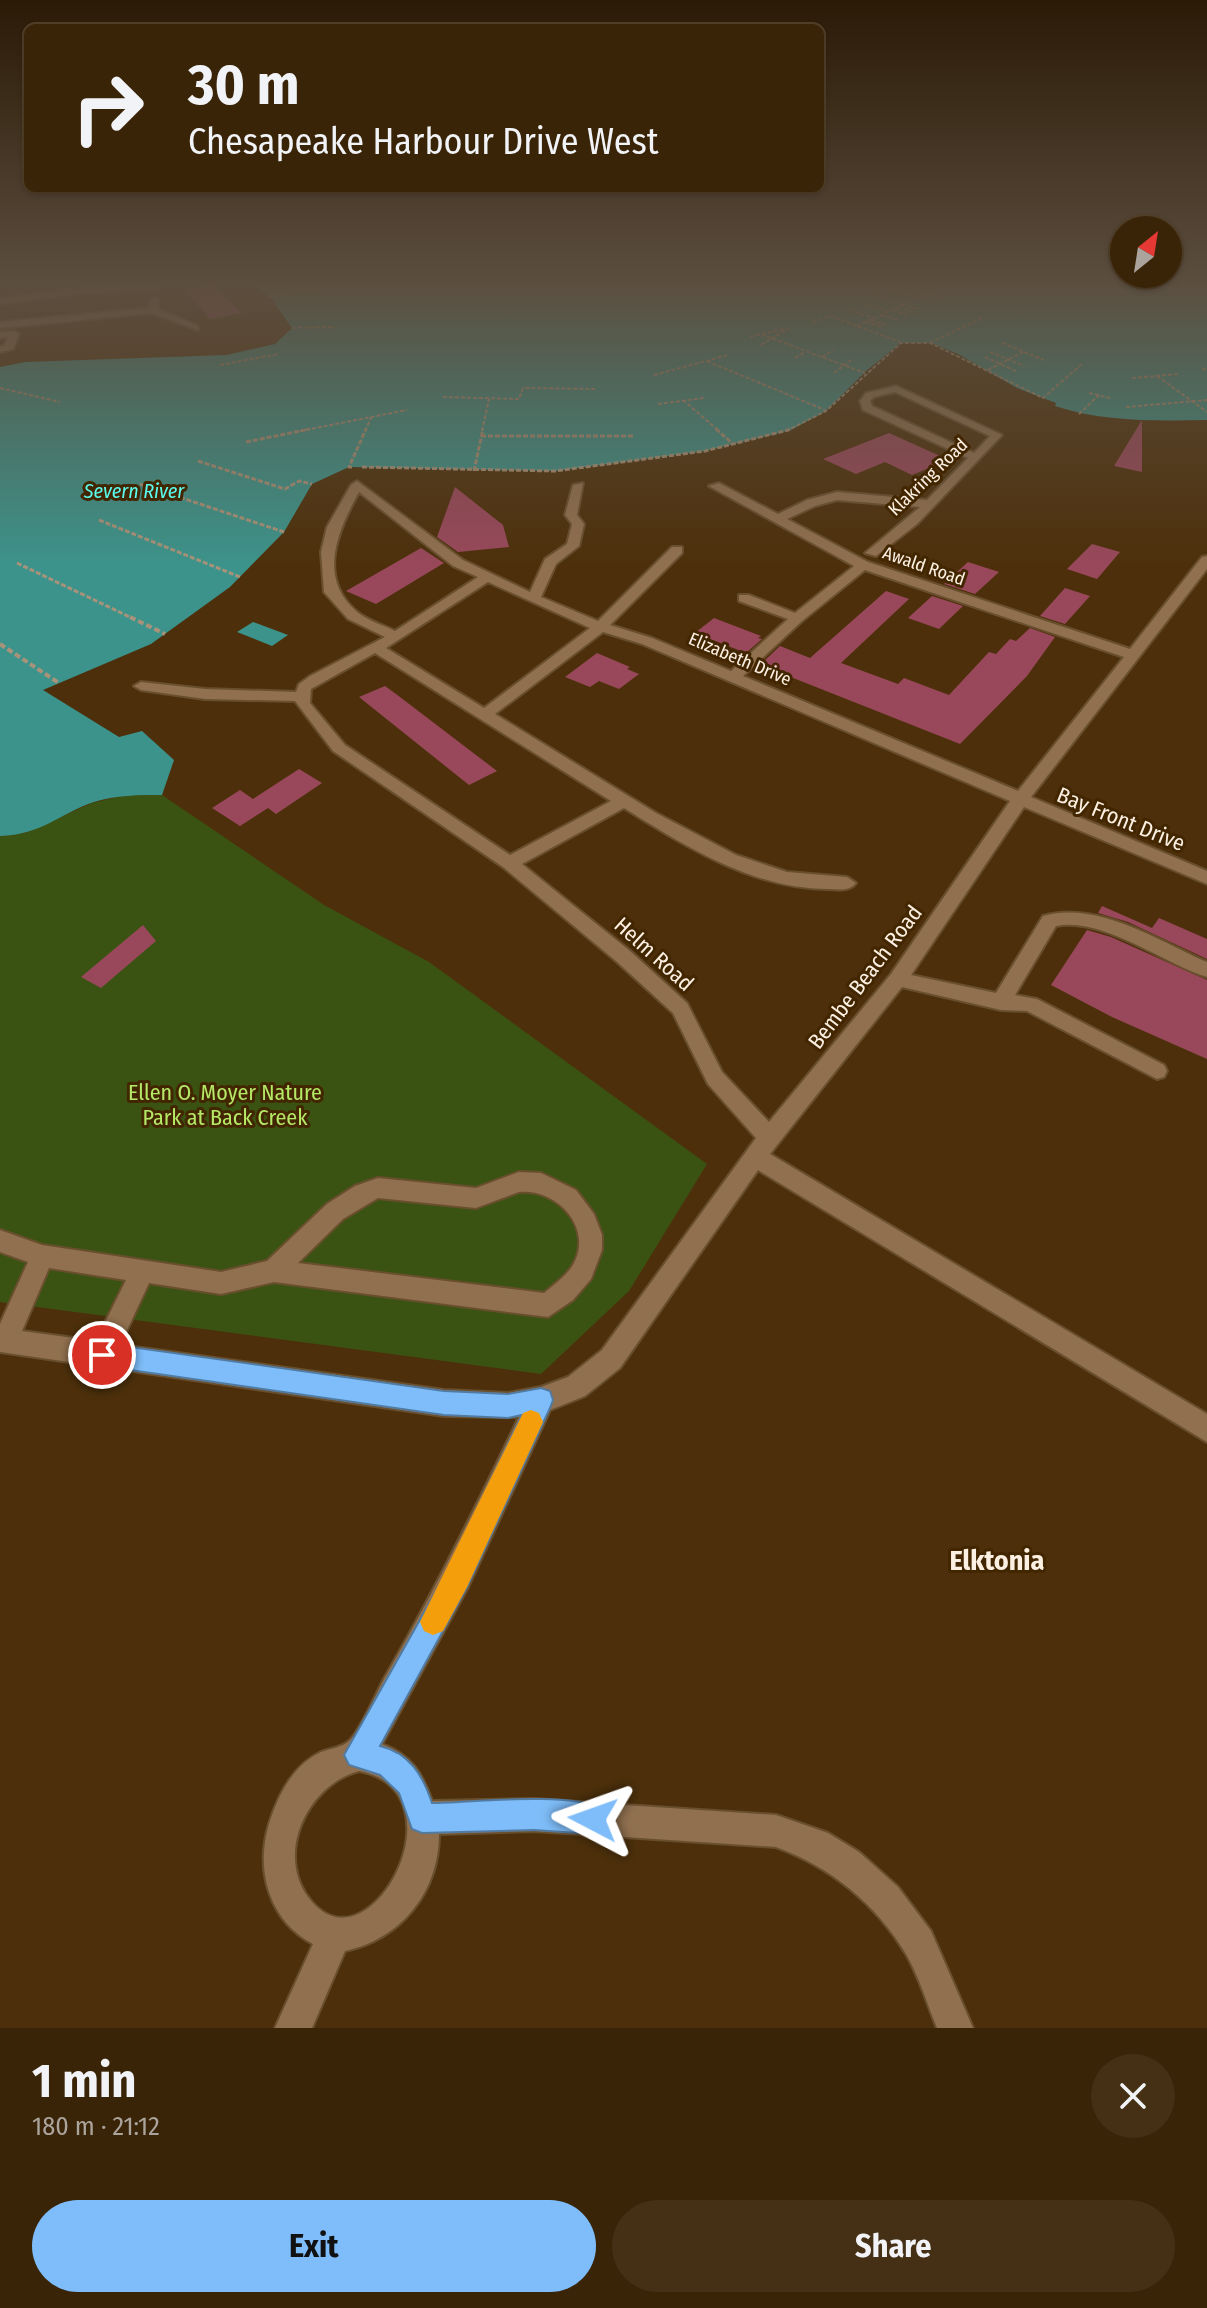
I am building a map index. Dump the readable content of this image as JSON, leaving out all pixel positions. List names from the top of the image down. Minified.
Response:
{"streets":{"street":["Klakring Road","Awald Road","Elizabeth Drive","Bay Front Drive","Helm Road","Bembe Beach Road"]},"crossings":[["Klakring Road","Awald Road"],["Klakring Road","Elizabeth Drive"],["Awald Road","Bembe Beach Road"],["Elizabeth Drive","Bay Front Drive"],["Elizabeth Drive","Bembe Beach Road"],["Bay Front Drive","Bembe Beach Road"],["Helm Road","Bembe Beach Road"]],"districts":["Elktonia"],"water":["Severn River"],"parks":["Ellen O. Moyer Nature Park at Back Creek"],"north":"top right","page":{"turn":["30 m","Chesapeake Harbour Drive West"],"heading":["1 min","180 m · 21:12"],"buttons":["Exit","Share"]}}
